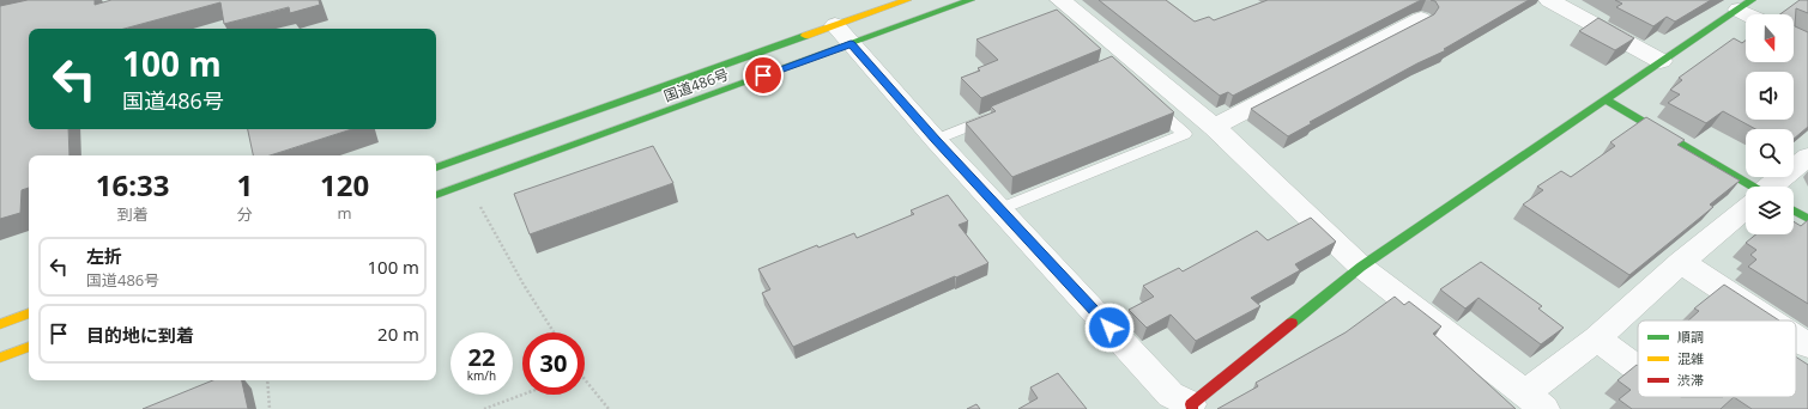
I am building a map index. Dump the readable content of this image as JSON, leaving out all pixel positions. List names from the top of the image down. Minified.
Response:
{"streets":{"main road":["国道486号"]},"legend":["順調","混雑","渋滞"],"north":"bottom","page":{"turn":["100 m","国道486号"],"eta":["16:33","到着","1","分","120","m"],"list":[{"name":"左折","note":"国道486号","value":"100 m"},{"name":"目的地に到着","value":"20 m"}],"speed":"22 km/h","limit":"30"}}
